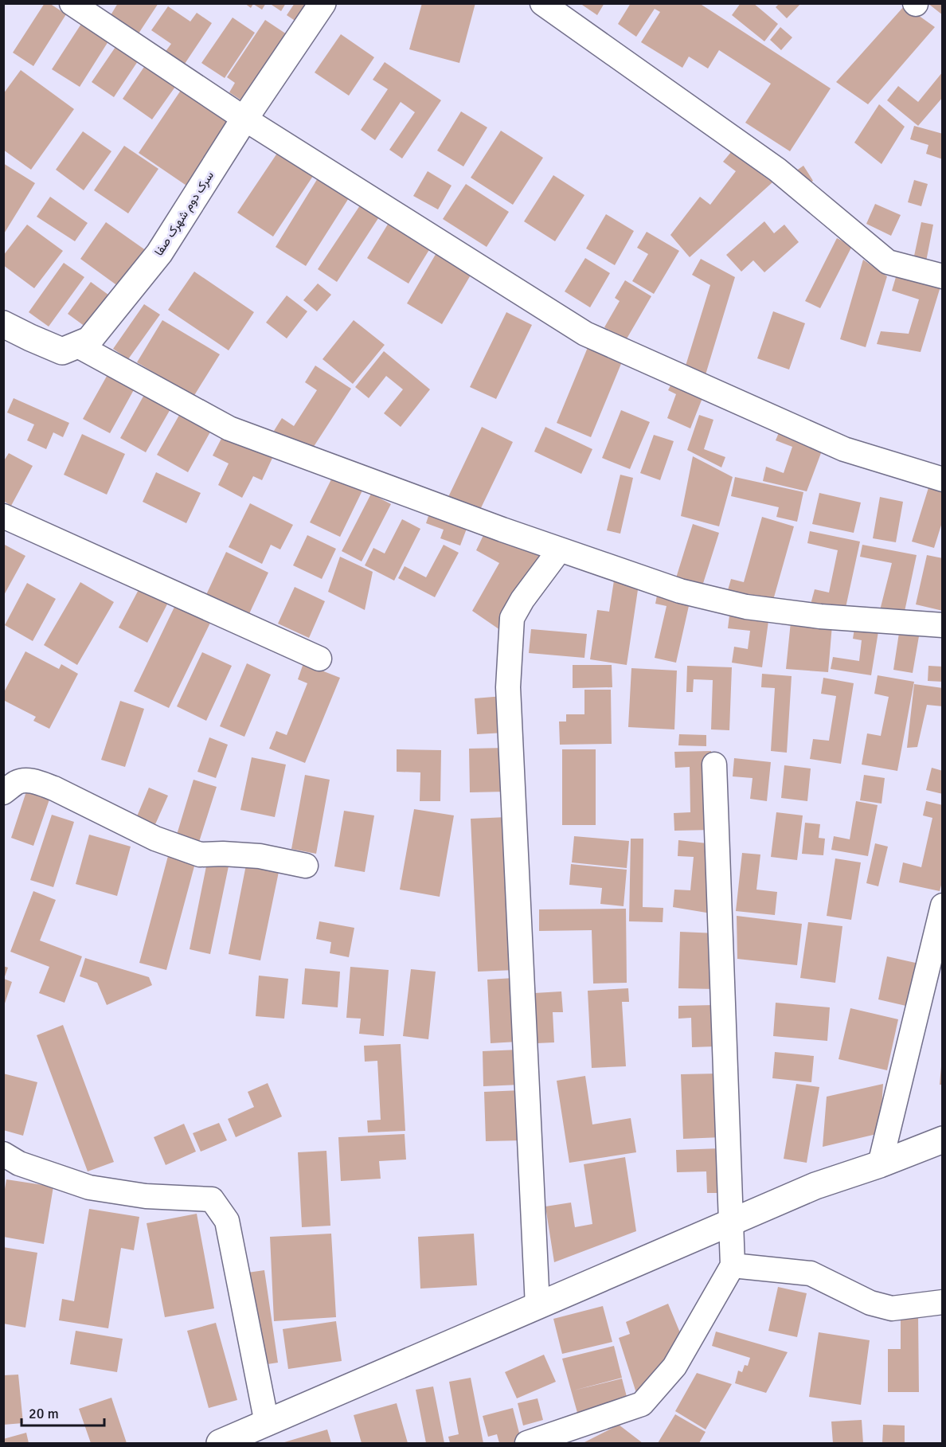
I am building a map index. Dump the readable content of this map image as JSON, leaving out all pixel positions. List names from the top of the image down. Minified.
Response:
{"streets":{"street":["سرک دوم شهرک صفا"]},"scale_bar":"20 m"}
